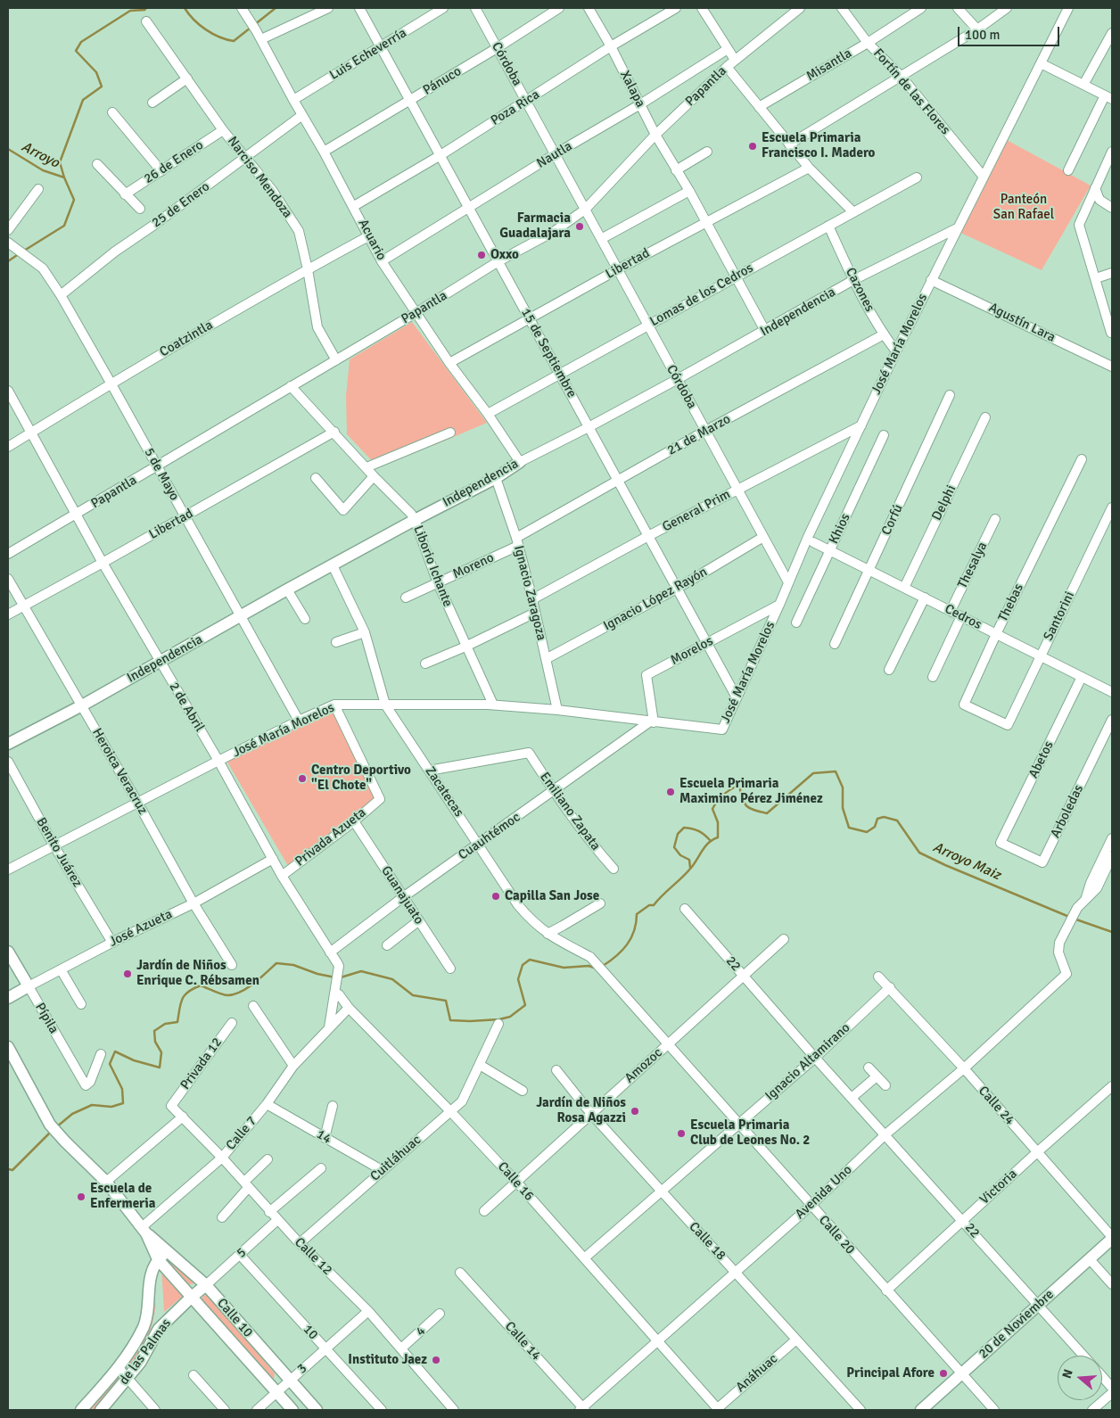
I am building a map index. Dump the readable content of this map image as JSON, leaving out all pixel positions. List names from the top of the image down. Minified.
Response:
{"streets":{"main road":["Independencia","José Azueta","Pípila","Calle 10","20 de Noviembre","de las Palmas"],"street":["Luis Echeverría","Córdoba","Misantla","Pánuco","Papantla","Xalapa","Fortín de las Flores","Poza Rica","Nautla","26 de Enero","Narciso Mendoza","25 de Enero","Acuario","Libertad","Cazones","Lomas de los Cedros","Agustín Lara","Coatzintla","José María Morelos","15 de Septiembre","21 de Marzo","5 de Mayo","Delphi","General Prim","Corfú","Khios","Thesalya","Liborio Ichante","Moreno","Ignacio Zaragoza","Ignacio López Rayón","Thebas","Santorini","Cedros","Morelos","2 de Abril","Abetos","Heroica Veracruz","Zacatecas","Emiliano Zapata","Arboledas","Cuauhtémoc","Privada Azueta","Benito Juárez","Guanajuato","22","Ignacio Altamirano","Privada 12","Amozoc","Calle 24","Calle 7","14","Cuitláhuac","Calle 16","Victoria","Avenida Uno","Calle 20","Calle 18","5","Calle 12","4","10","Calle 14","3","Anáhuac"]},"crossings":[["Luis Echeverría","Acuario"],["Luis Echeverría","15 de Septiembre"],["Córdoba","Pánuco"],["Córdoba","Papantla"],["Córdoba","Poza Rica"],["Córdoba","Nautla"],["Córdoba","Libertad"],["Córdoba","Lomas de los Cedros"],["Córdoba","Independencia"],["Córdoba","José María Morelos"],["Córdoba","21 de Marzo"],["Córdoba","General Prim"],["Córdoba","Ignacio López Rayón"],["Misantla","Fortín de las Flores"],["Pánuco","Acuario"],["Pánuco","15 de Septiembre"],["Papantla","Xalapa"],["Papantla","Narciso Mendoza"],["Papantla","Acuario"],["Papantla","15 de Septiembre"],["Papantla","5 de Mayo"],["Papantla","Liborio Ichante"],["Papantla","2 de Abril"],["Xalapa","Poza Rica"],["Xalapa","Nautla"],["Xalapa","Libertad"],["Xalapa","Lomas de los Cedros"],["Xalapa","Independencia"],["Fortín de las Flores","José María Morelos"],["Poza Rica","Acuario"],["Poza Rica","15 de Septiembre"],["Nautla","Acuario"],["Nautla","15 de Septiembre"],["26 de Enero","Narciso Mendoza"],["Narciso Mendoza","25 de Enero"],["Narciso Mendoza","Coatzintla"],["25 de Enero","Acuario"],["25 de Enero","5 de Mayo"],["Acuario","Libertad"],["Acuario","Lomas de los Cedros"],["Acuario","Independencia"],["Acuario","Coatzintla"],["Libertad","15 de Septiembre"],["Libertad","5 de Mayo"],["Libertad","Liborio Ichante"],["Libertad","2 de Abril"],["Libertad","Heroica Veracruz"],["Cazones","Lomas de los Cedros"],["Cazones","Independencia"],["Cazones","José María Morelos"],["Cazones","21 de Marzo"],["Lomas de los Cedros","15 de Septiembre"],["Independencia","José María Morelos"],["Independencia","15 de Septiembre"],["Independencia","5 de Mayo"],["Independencia","Liborio Ichante"],["Independencia","Ignacio Zaragoza"],["Independencia","2 de Abril"],["Independencia","Heroica Veracruz"],["Independencia","Zacatecas"],["Agustín Lara","José María Morelos"],["Coatzintla","5 de Mayo"],["Coatzintla","2 de Abril"],["José María Morelos","15 de Septiembre"],["José María Morelos","5 de Mayo"],["José María Morelos","General Prim"],["José María Morelos","Liborio Ichante"],["José María Morelos","Ignacio Zaragoza"],["José María Morelos","Morelos"],["José María Morelos","2 de Abril"],["José María Morelos","Heroica Veracruz"],["José María Morelos","Zacatecas"],["José María Morelos","Cuauhtémoc"],["José María Morelos","Privada Azueta"],["José María Morelos","Benito Juárez"],["15 de Septiembre","21 de Marzo"],["15 de Septiembre","General Prim"],["15 de Septiembre","Ignacio López Rayón"],["15 de Septiembre","Morelos"],["21 de Marzo","Moreno"],["21 de Marzo","Ignacio Zaragoza"],["Delphi","Cedros"],["General Prim","Ignacio Zaragoza"],["Corfú","Cedros"],["Khios","Cedros"],["Thesalya","Cedros"],["Liborio Ichante","Moreno"],["Moreno","Ignacio Zaragoza"],["Ignacio Zaragoza","Ignacio López Rayón"],["Thebas","Santorini"],["Thebas","Cedros"],["Santorini","Cedros"],["Cedros","Abetos"],["Morelos","Cuauhtémoc"],["2 de Abril","Cuauhtémoc"],["2 de Abril","Privada Azueta"],["2 de Abril","José Azueta"],["Abetos","Arboledas"],["Heroica Veracruz","José Azueta"],["Zacatecas","Emiliano Zapata"],["Zacatecas","Cuauhtémoc"],["Zacatecas","Calle 20"],["Emiliano Zapata","Cuauhtémoc"],["Cuauhtémoc","Guanajuato"],["Privada Azueta","Guanajuato"],["Benito Juárez","José Azueta"],["José Azueta","Pípila"],["22","Ignacio Altamirano"],["22","Amozoc"],["22","Victoria"],["22","Avenida Uno"],["22","20 de Noviembre"],["Ignacio Altamirano","Calle 24"],["Ignacio Altamirano","Calle 16"],["Ignacio Altamirano","Calle 20"],["Ignacio Altamirano","Calle 18"],["Privada 12","Calle 12"],["Amozoc","Calle 16"],["Amozoc","Calle 20"],["Amozoc","Calle 18"],["Calle 24","Victoria"],["Calle 24","Avenida Uno"],["Calle 24","20 de Noviembre"],["Calle 7","14"],["Calle 7","Calle 16"],["Calle 7","Calle 12"],["Calle 7","Calle 10"],["14","Cuitláhuac"],["Cuitláhuac","Calle 16"],["Cuitláhuac","Calle 12"],["Calle 16","Avenida Uno"],["Calle 16","Anáhuac"],["Victoria","Calle 20"],["Avenida Uno","Calle 20"],["Avenida Uno","Calle 18"],["Avenida Uno","Calle 14"],["Calle 20","20 de Noviembre"],["Calle 18","Anáhuac"],["5","Calle 12"],["5","Calle 10"],["5","10"],["5","de las Palmas"],["Calle 12","4"],["Calle 12","3"],["Calle 10","de las Palmas"],["Calle 10","3"],["10","3"]],"water":["Arroyo","Arroyo Maiz"],"parks":["Panteón San Rafael"],"places":["Escuela Primaria Francisco I. Madero","Farmacia Guadalajara","Oxxo","Centro Deportivo \"El Chote\"","Escuela Primaria Maximino Pérez Jiménez","Capilla San Jose","Jardín de Niños Enrique C. Rébsamen","Jardín de Niños Rosa Agazzi","Escuela Primaria Club de Leones No. 2","Escuela de Enfermeria","Instituto Jaez","Principal Afore"],"scale_bar":"100 m","north":"left"}
